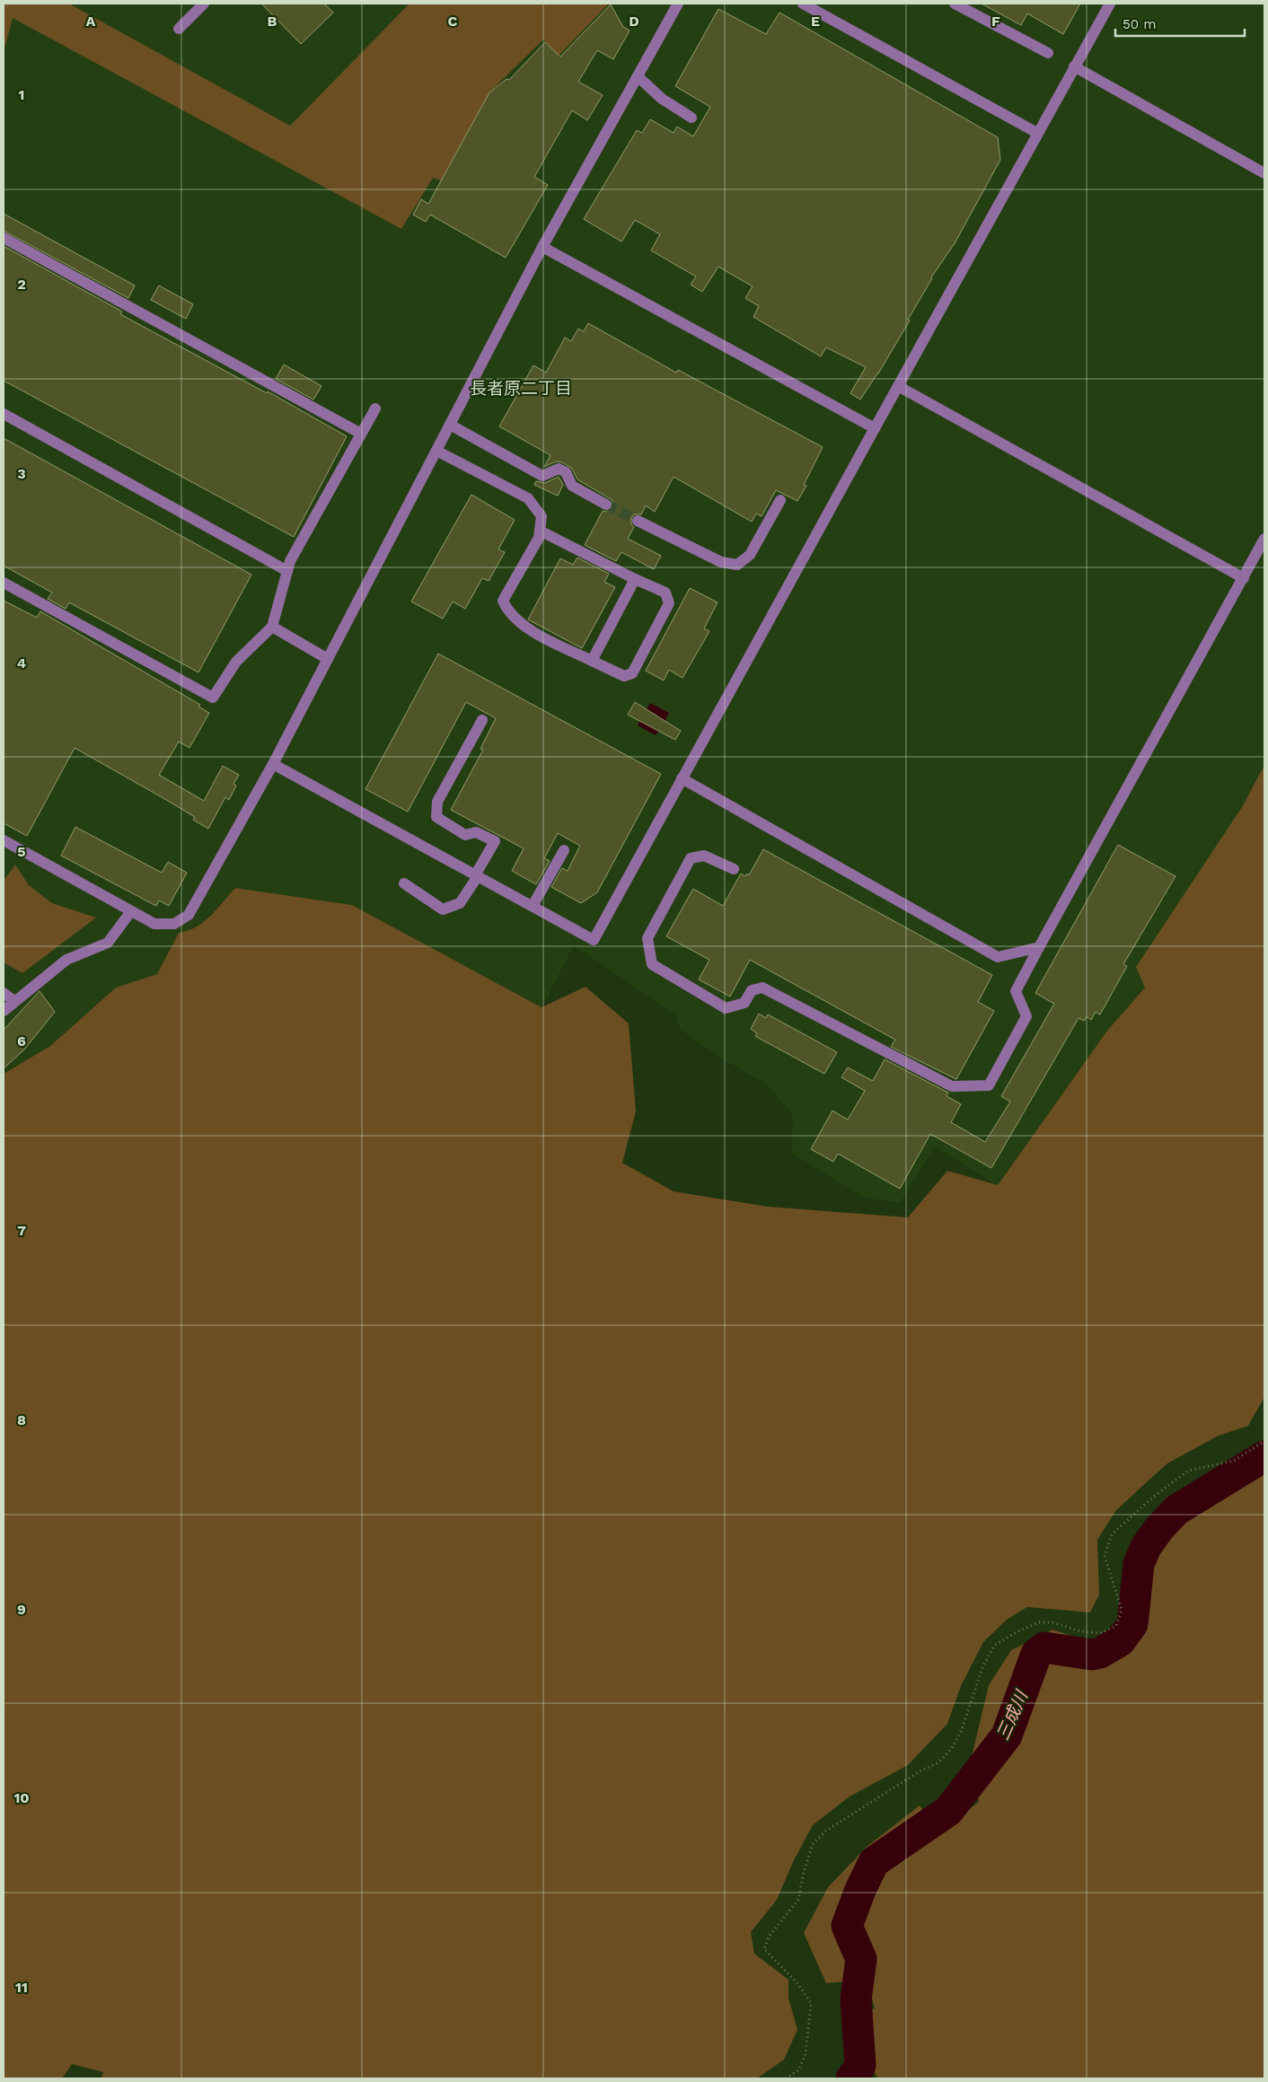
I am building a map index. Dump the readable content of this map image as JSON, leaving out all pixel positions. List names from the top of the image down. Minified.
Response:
{"districts":["長者原二丁目"],"water":["三成川"],"scale_bar":"50 m","grid":{"columns":["A","B","C","D","E","F"],"rows":["1","2","3","4","5","6","7","8","9","10","11"]}}
